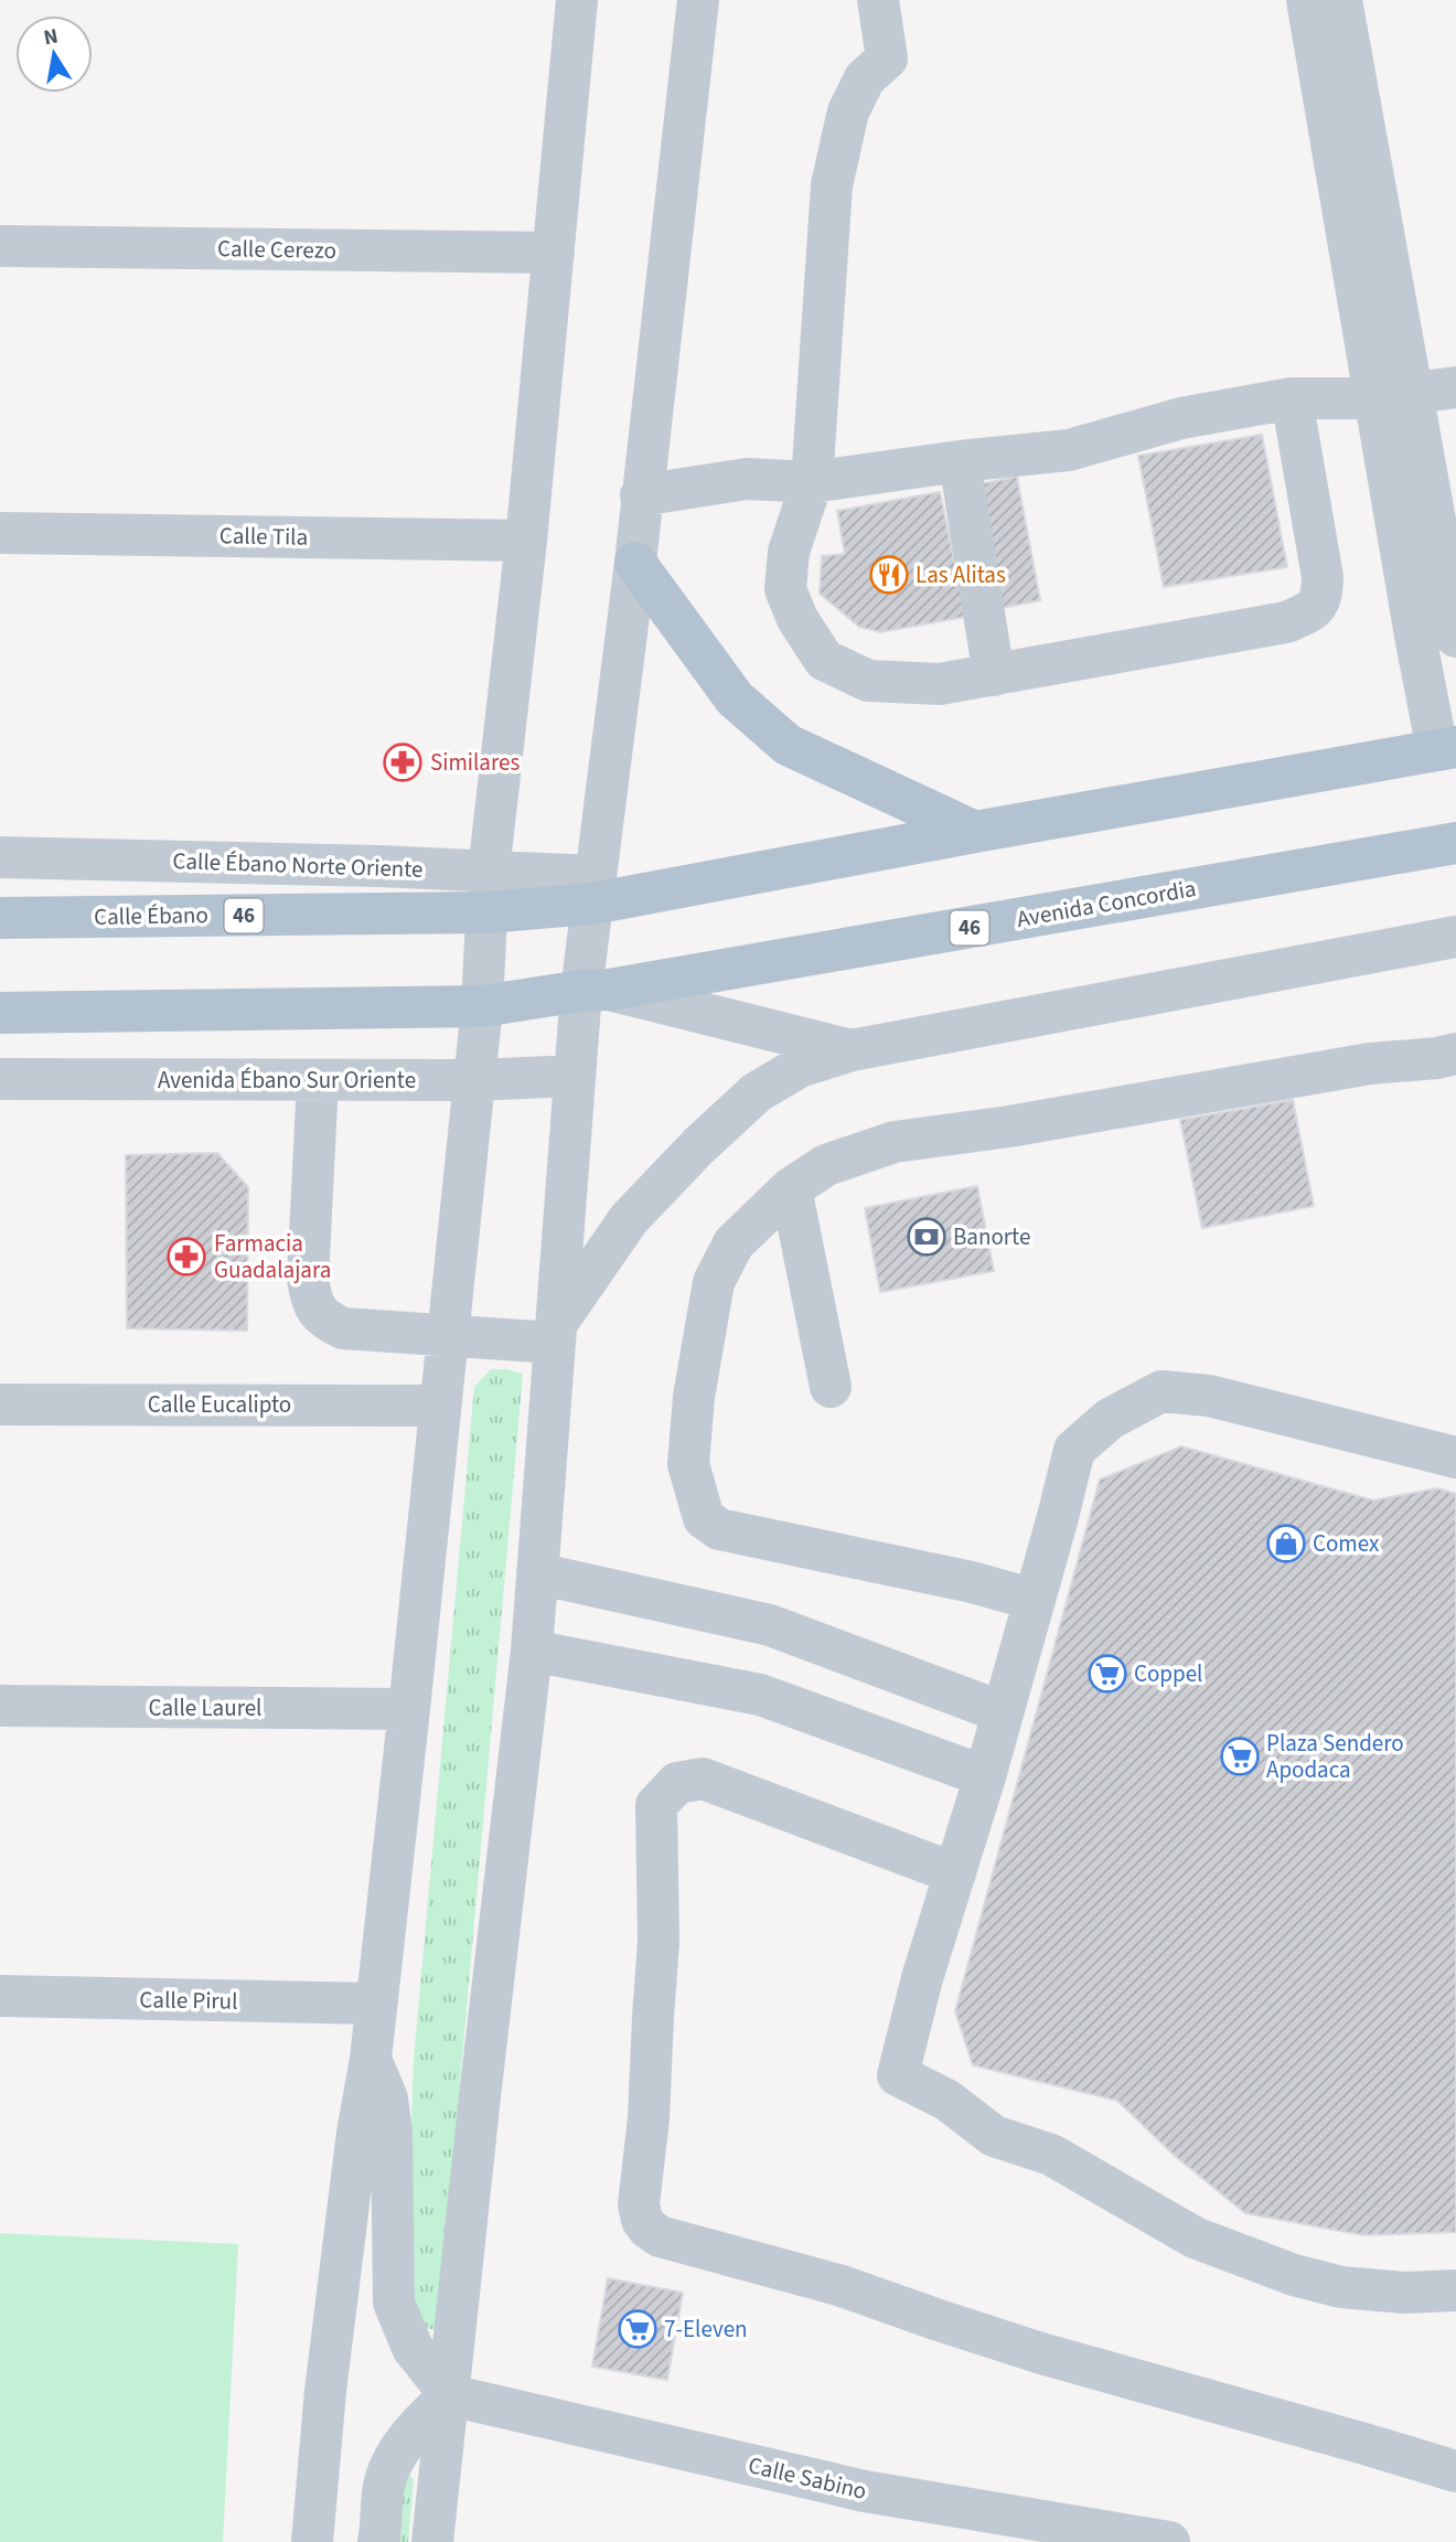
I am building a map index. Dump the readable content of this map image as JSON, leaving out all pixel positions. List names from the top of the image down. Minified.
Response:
{"streets":{"main road":["Avenida Concordia","Calle Ébano","46"],"street":["Calle Cerezo","Calle Tila","Calle Ébano Norte Oriente","Avenida Ébano Sur Oriente","Calle Eucalipto","Calle Laurel","Calle Pirul","Calle Sabino"]},"crossings":[["Calle Ébano Norte Oriente","46"],["Avenida Concordia","46"],["Calle Ébano","46"]],"places":{"restaurant":["Las Alitas"],"pharmacy":["Similares","Farmacia Guadalajara"],"bank":["Banorte"],"shop":["Comex"],"supermarket":["Coppel","Plaza Sendero Apodaca","7-Eleven"]},"north":"top"}
